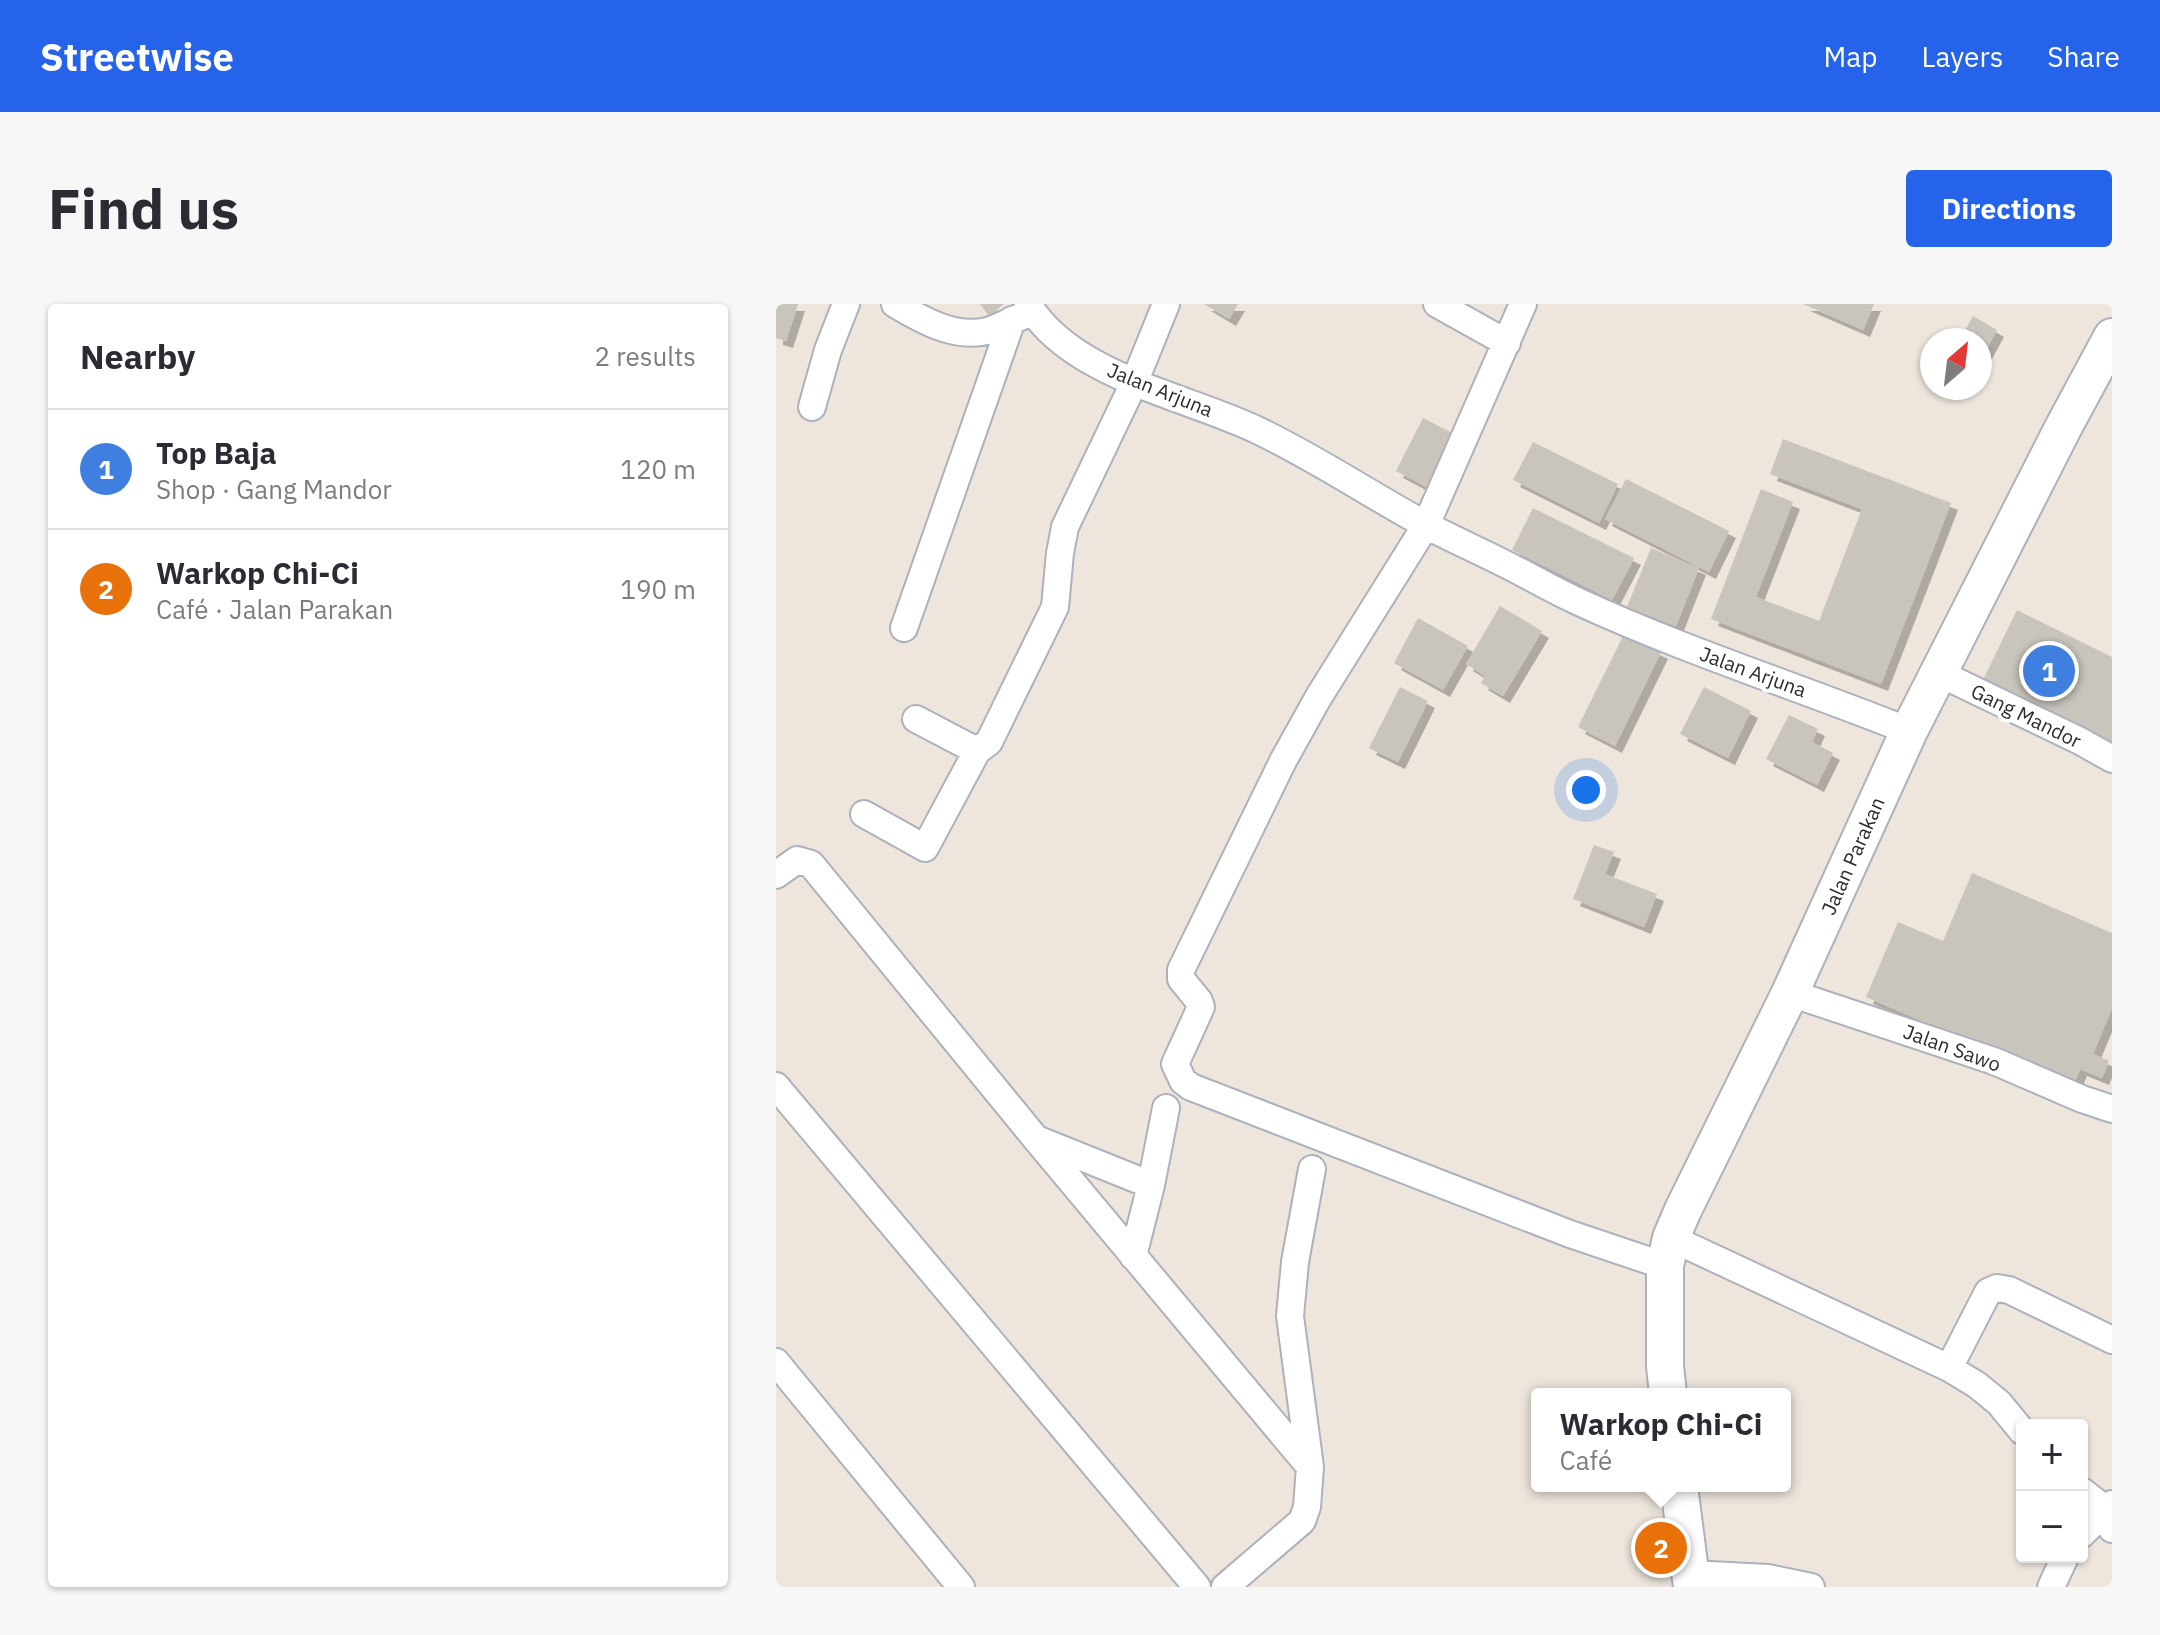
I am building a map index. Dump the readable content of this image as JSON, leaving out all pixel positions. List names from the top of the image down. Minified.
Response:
{"streets":{"street":["Jalan Arjuna","Gang Mandor","Jalan Parakan","Jalan Sawo"]},"crossings":[["Jalan Arjuna","Jalan Parakan"],["Gang Mandor","Jalan Parakan"],["Jalan Parakan","Jalan Sawo"]],"north":"top right","page":{"header":"Streetwise","nav":["Map","Layers","Share"],"buttons":"Directions","title":"Find us","heading":["Nearby","2 results"],"list":[{"mark":"1","name":"Top Baja","note":"Shop · Gang Mandor","value":"120 m"},{"mark":"2","name":"Warkop Chi-Ci","note":"Café · Jalan Parakan","value":"190 m"}],"pins":["1","2"],"popup":["Warkop Chi-Ci","Café"],"map_buttons":["+","−"]}}
